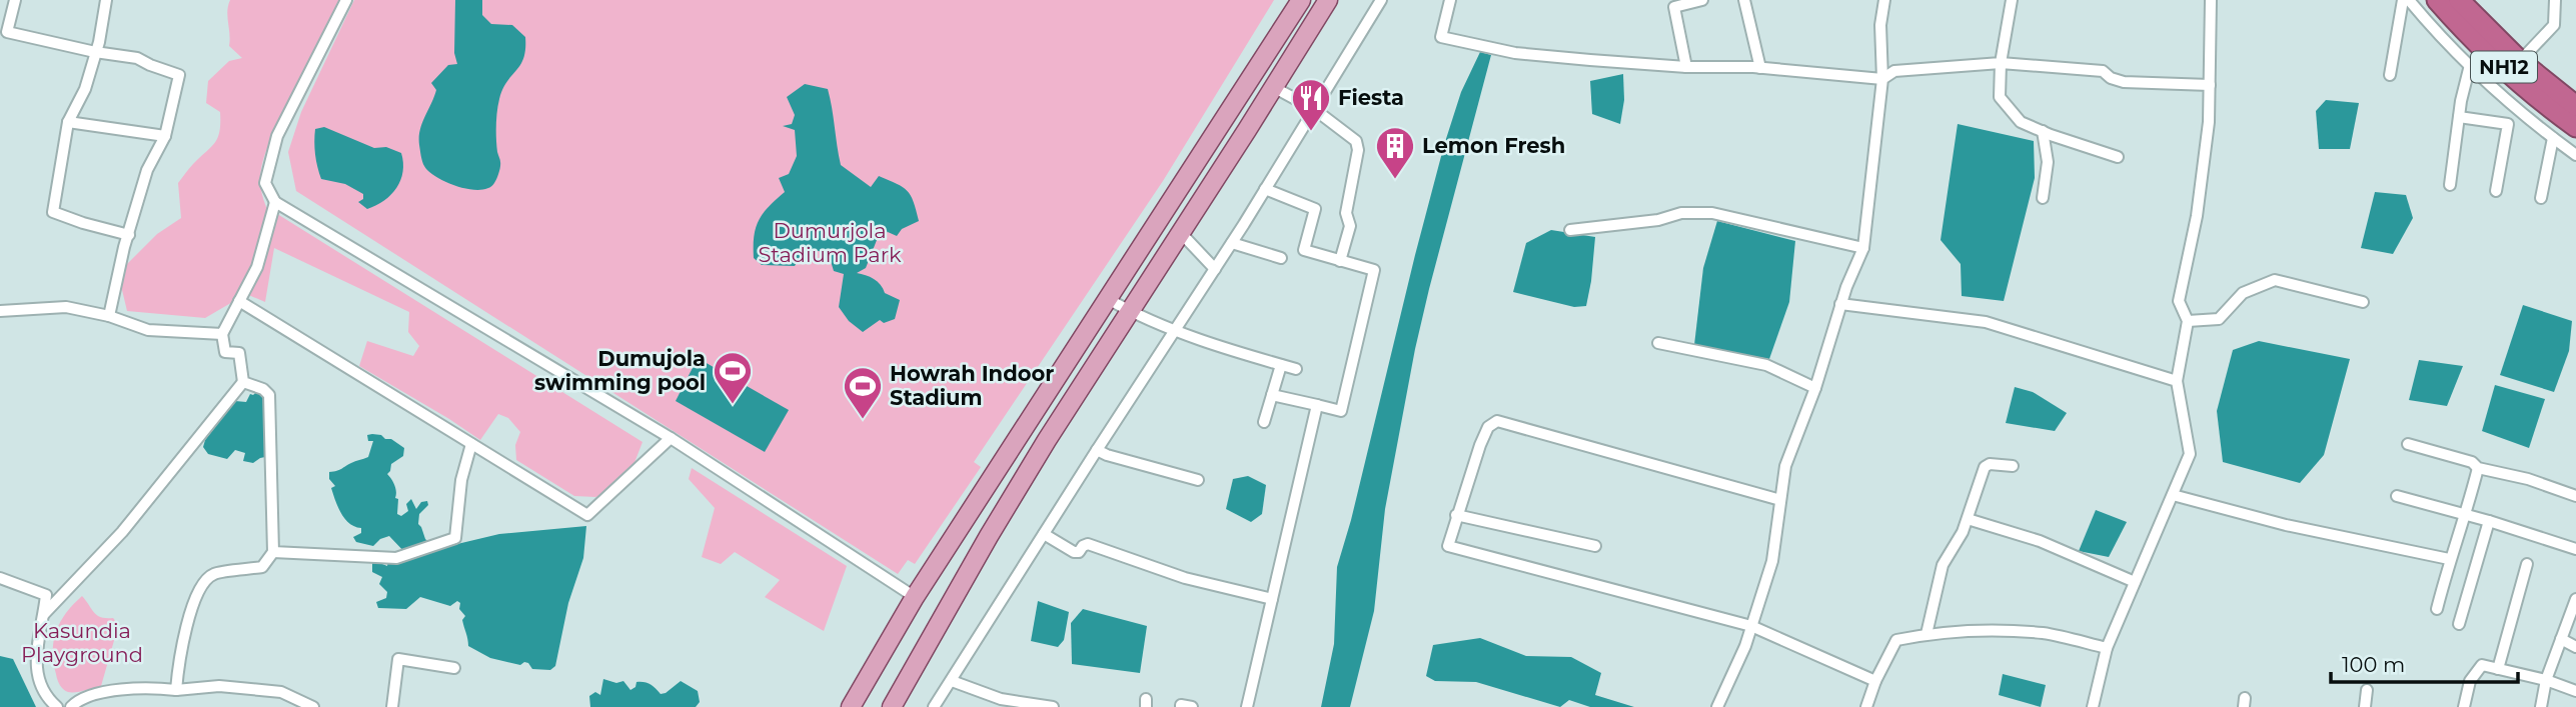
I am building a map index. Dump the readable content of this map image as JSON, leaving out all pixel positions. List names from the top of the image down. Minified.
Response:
{"streets":{"highway":["NH12"]},"parks":["Dumurjola Stadium Park","Kasundia Playground"],"places":{"restaurant":["Fiesta"],"building":["Lemon Fresh"],"sports":["Dumujola swimming pool","Howrah Indoor Stadium"]},"scale_bar":"100 m"}
